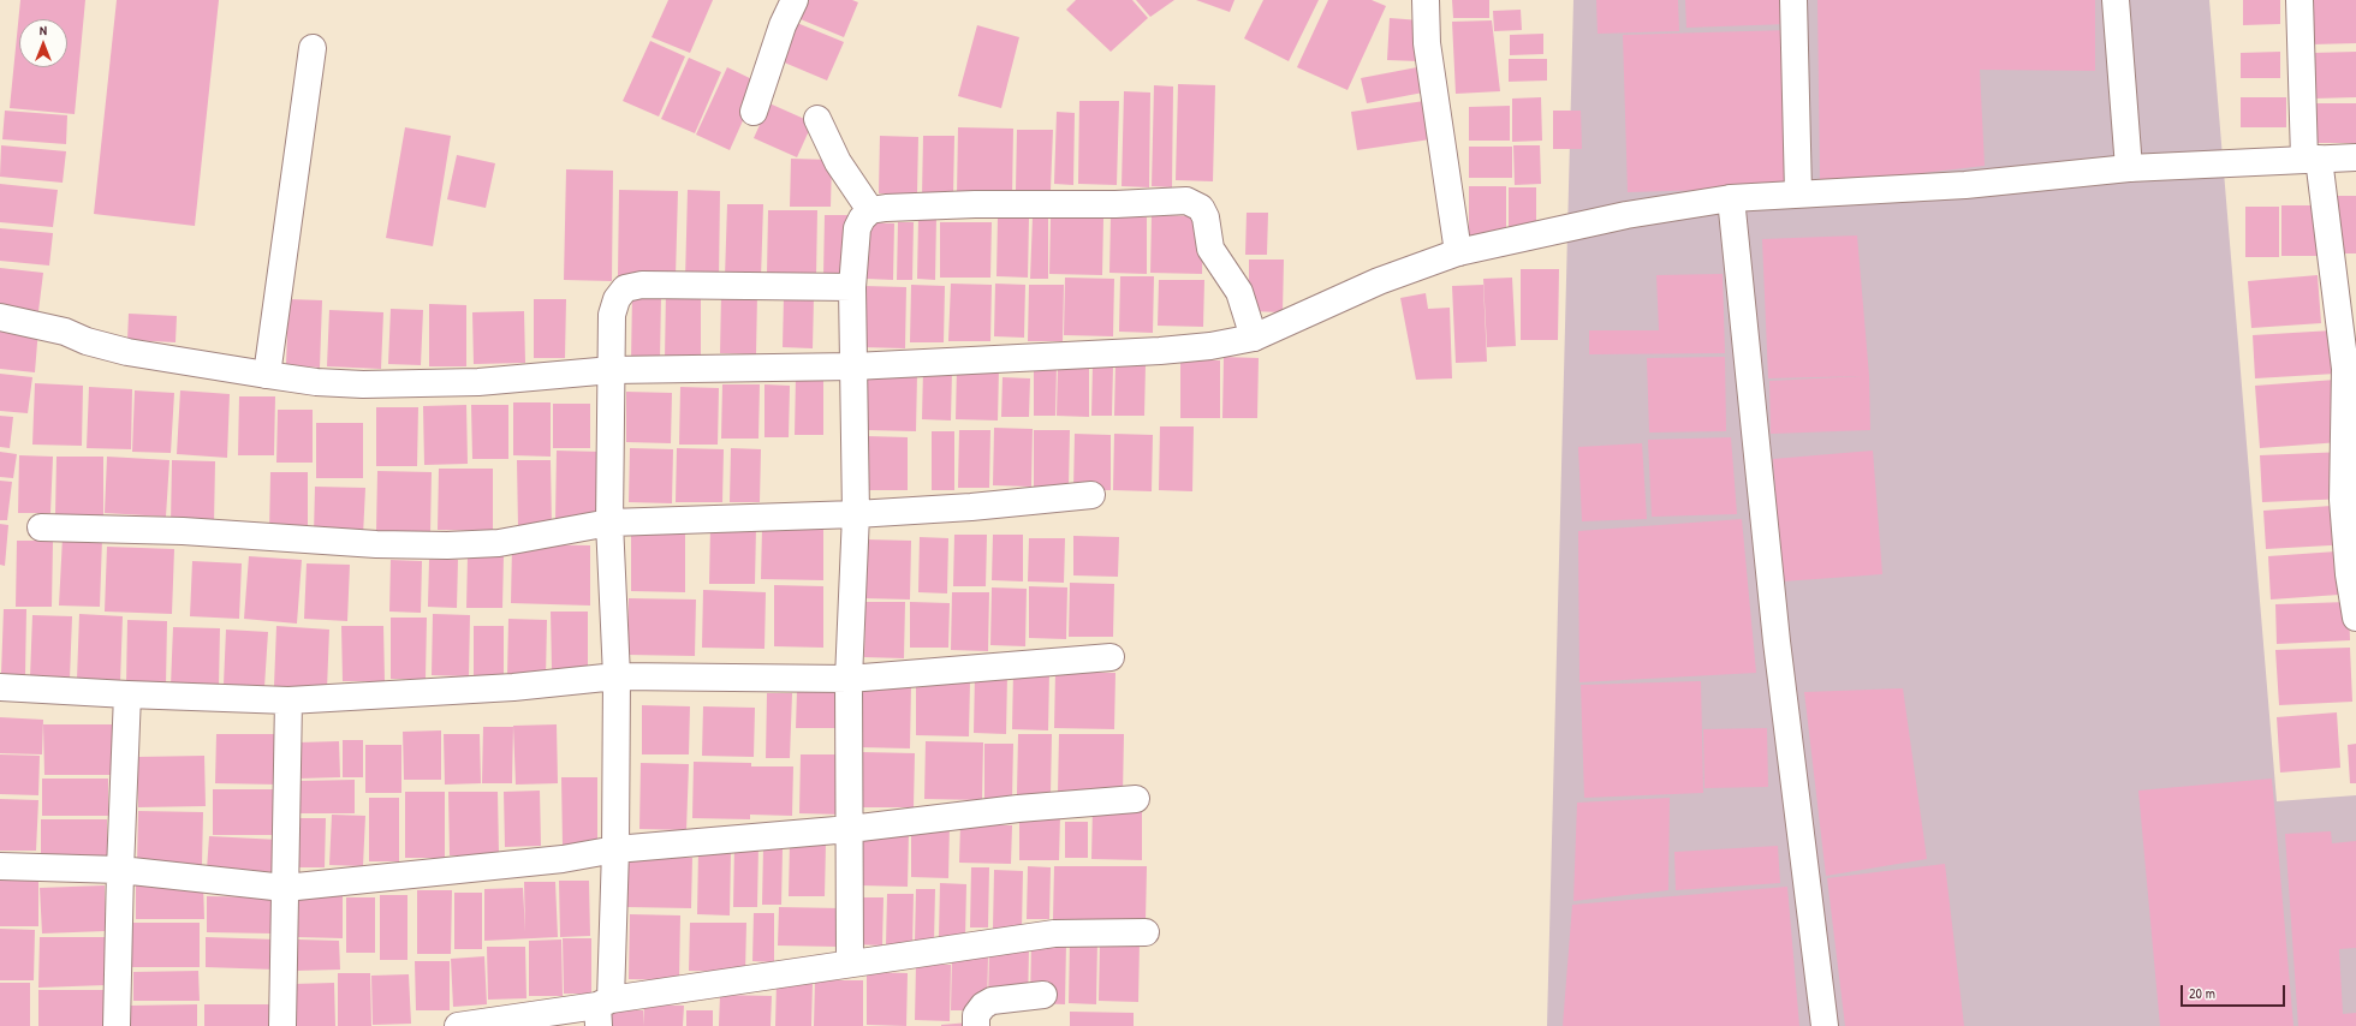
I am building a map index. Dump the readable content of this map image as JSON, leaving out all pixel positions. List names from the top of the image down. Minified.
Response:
{"scale_bar":"20 m","north":"top"}
